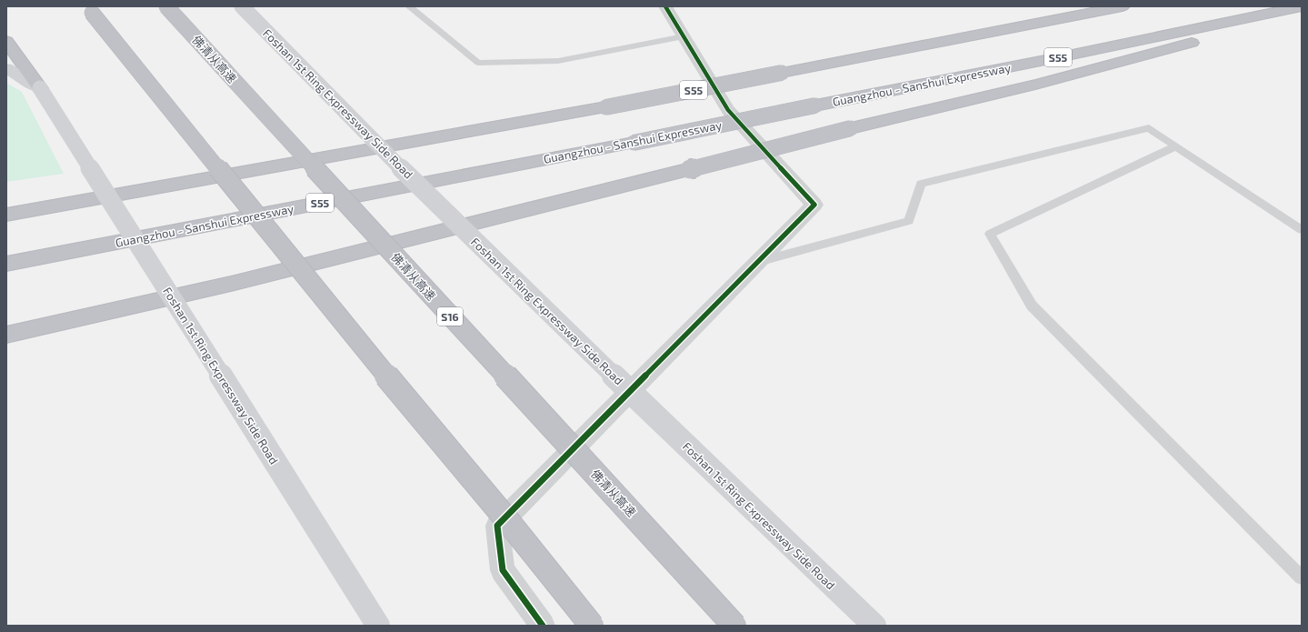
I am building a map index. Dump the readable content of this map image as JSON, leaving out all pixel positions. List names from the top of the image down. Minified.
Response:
{"streets":{"highway":["S55","佛清从高速","Guangzhou - Sanshui Expressway","S16"],"main road":["Foshan 1st Ring Expressway Side Road"]}}
